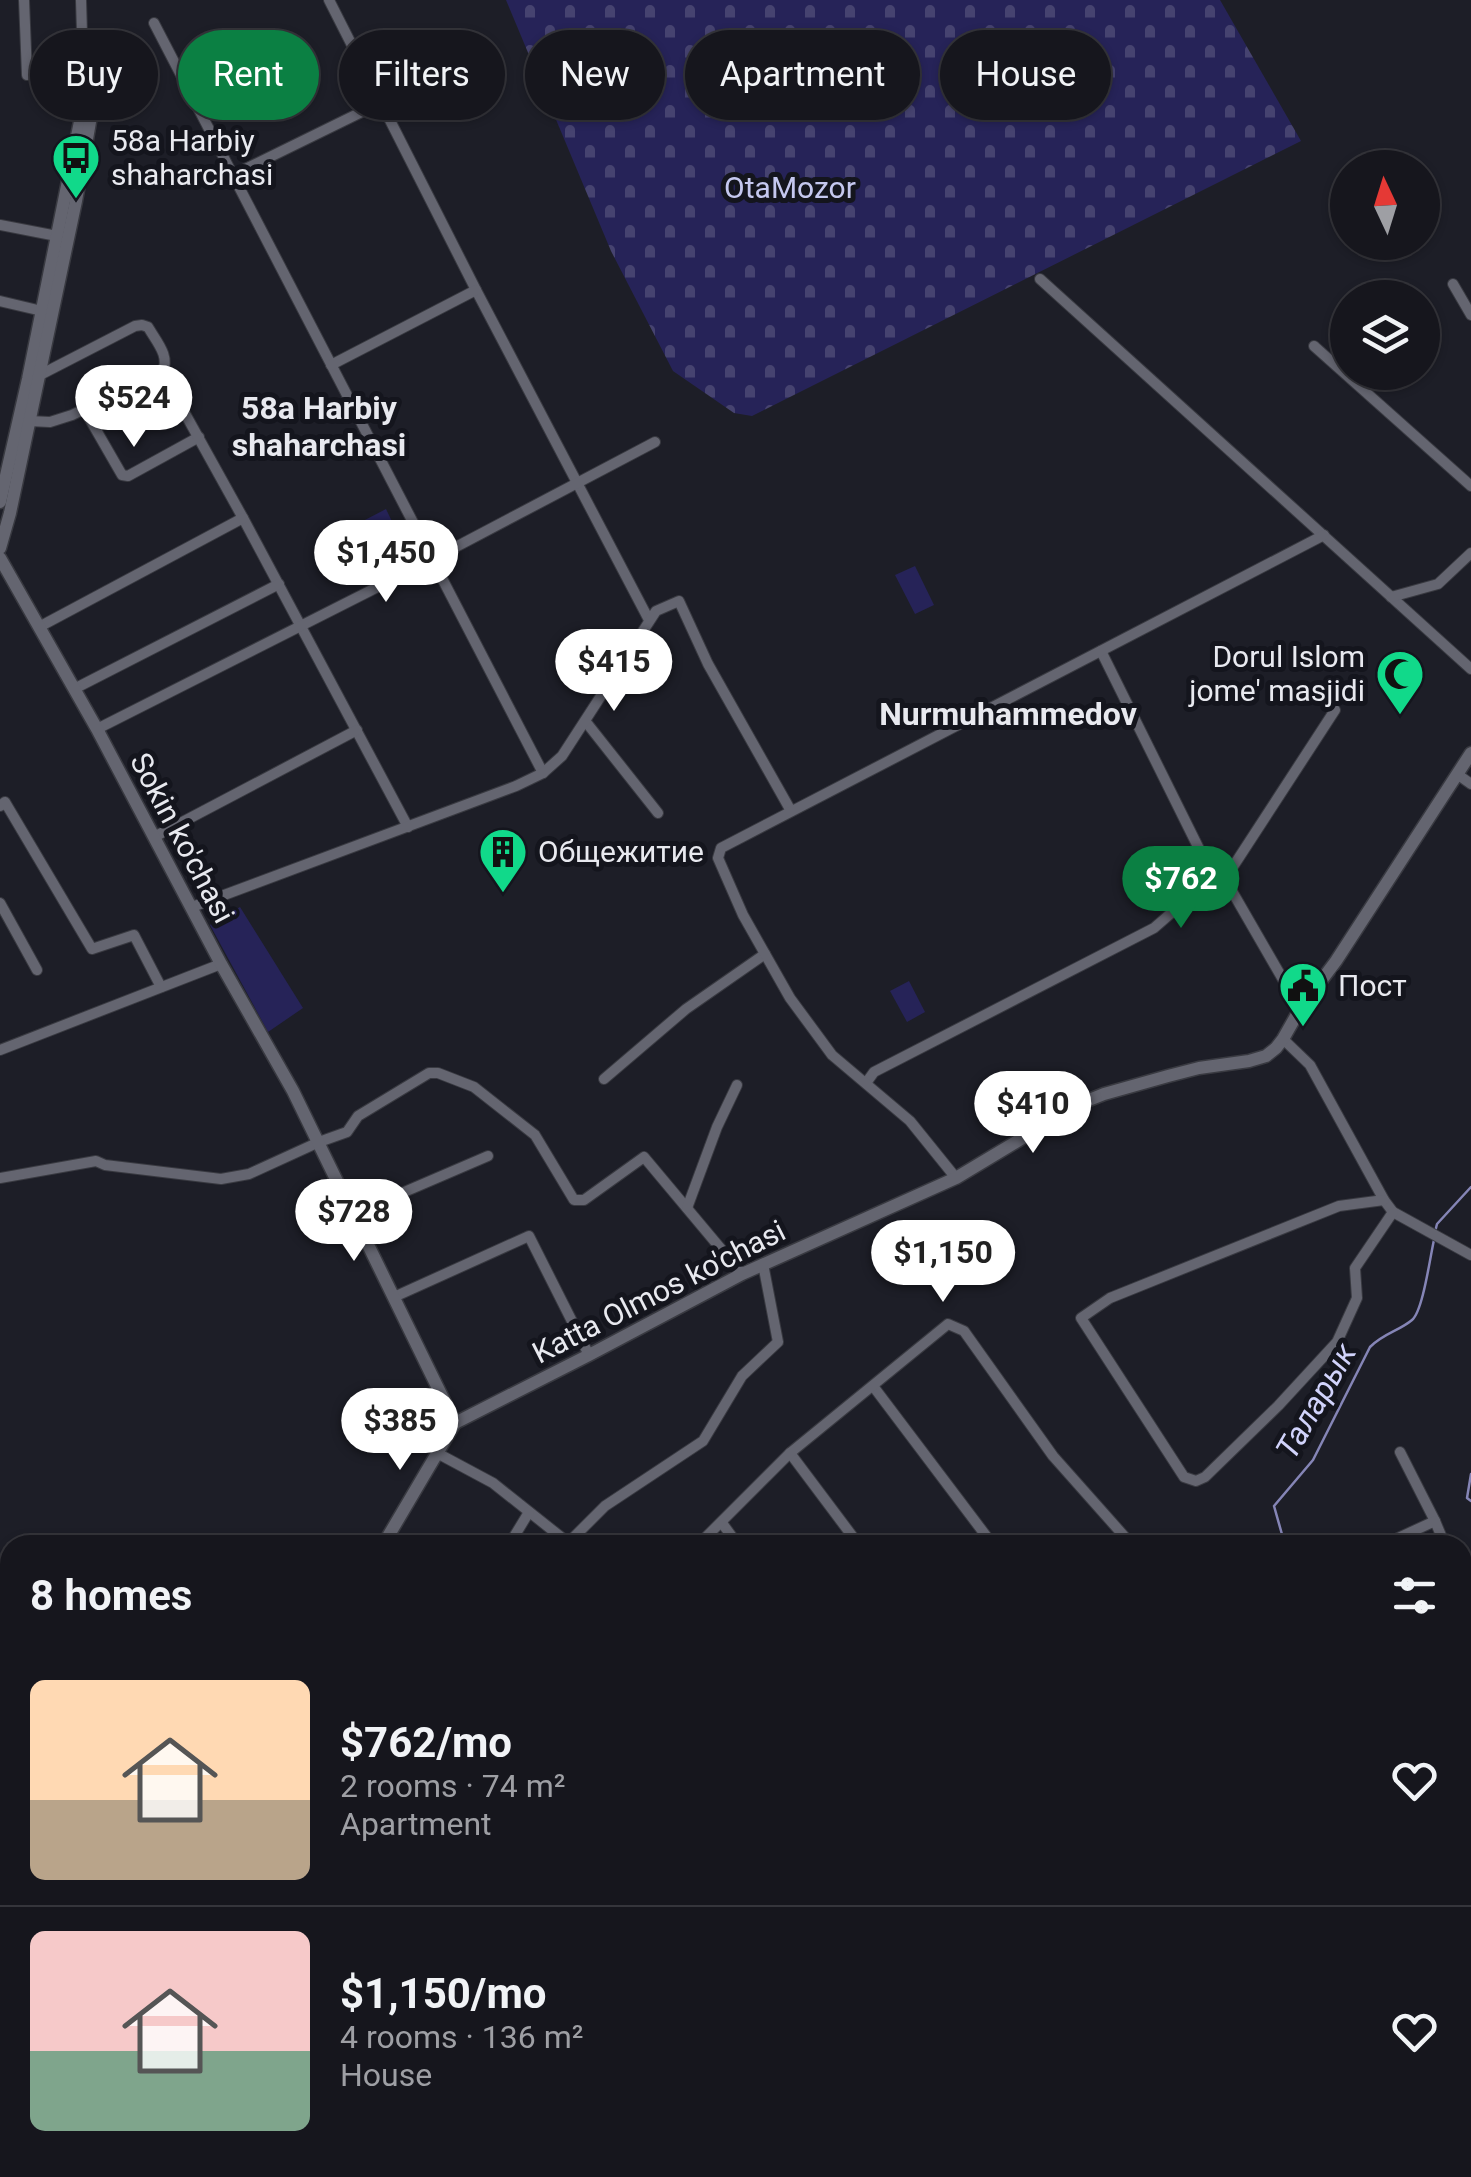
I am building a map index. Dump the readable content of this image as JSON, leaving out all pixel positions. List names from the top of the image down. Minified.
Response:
{"streets":{"street":["Sokin ko'chasi","Katta Olmos ko'chasi"]},"crossings":[["Sokin ko'chasi","Katta Olmos ko'chasi"]],"districts":["58a Harbiy shaharchasi","Nurmuhammedov"],"water":["Таларык"],"parks":["OtaMozor"],"places":{"bus stop":["58a Harbiy shaharchasi"],"mosque":["Dorul Islom jome' masjidi"],"building":["Общежитие"],"public building":["Пост"]},"north":"top","page":{"chip":["Buy","Rent","Filters","New","Apartment","House"],"price":["$524","$1,450","$415","$762","$410","$728","$1,150","$385"],"heading":"8 homes","list":[{"name":"$762/mo","note":"2 rooms · 74 m² · Apartment"},{"name":"$1,150/mo","note":"4 rooms · 136 m² · House"}]}}
